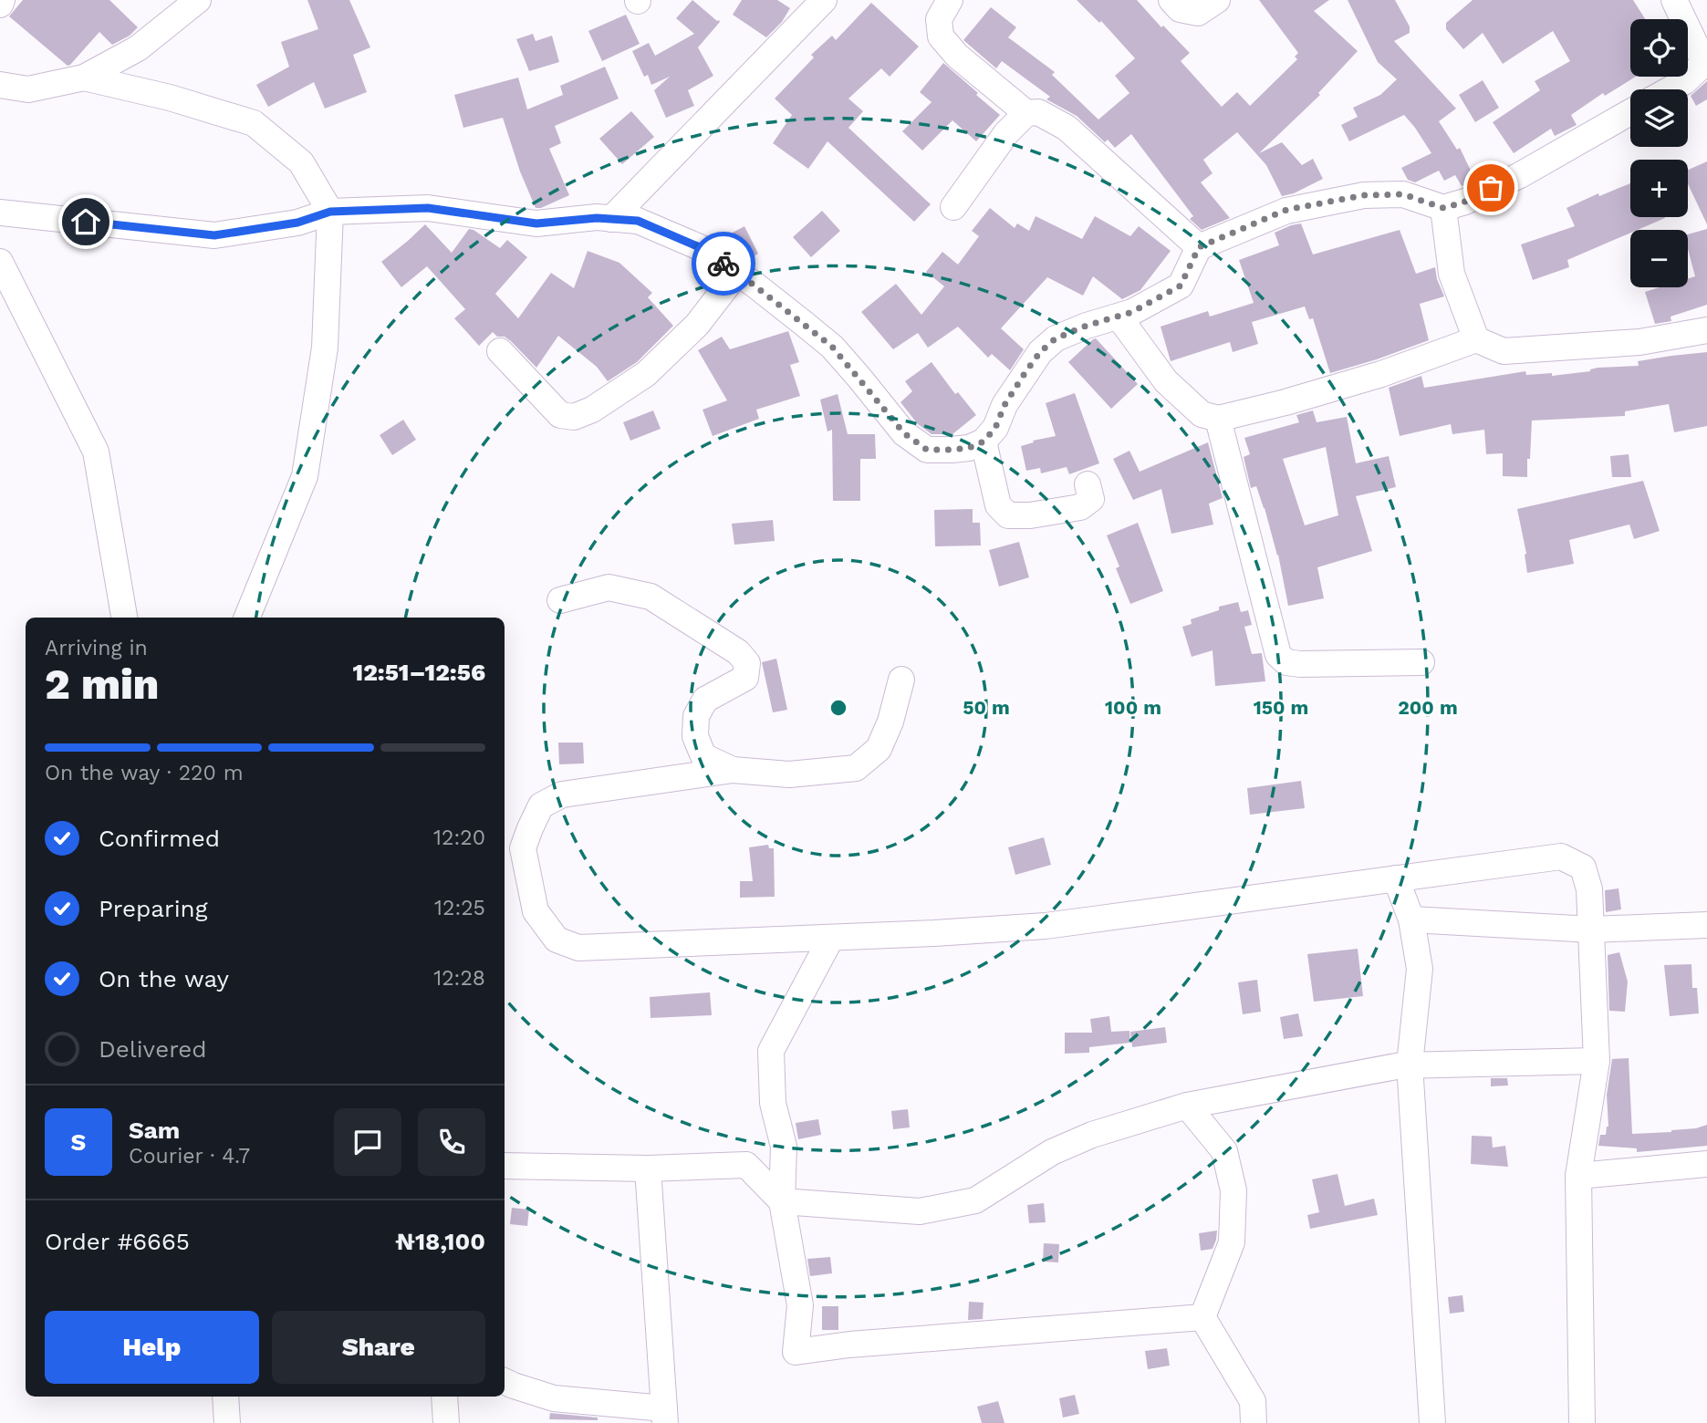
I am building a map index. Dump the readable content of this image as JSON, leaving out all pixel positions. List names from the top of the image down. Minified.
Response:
{"page":{"map_buttons":["+","−"],"heading":["2 min","Arriving in","12:51–12:56"],"panel":["Sam","Courier · 4.7","Order #6665","₦18,100"],"bar":"On the way · 220 m","list":[["Confirmed","12:20"],["Preparing","12:25"],["On the way","12:28"],"Delivered"],"round":"S","buttons":["Help","Share"]},"rings":["50 m","100 m","150 m","200 m"]}
